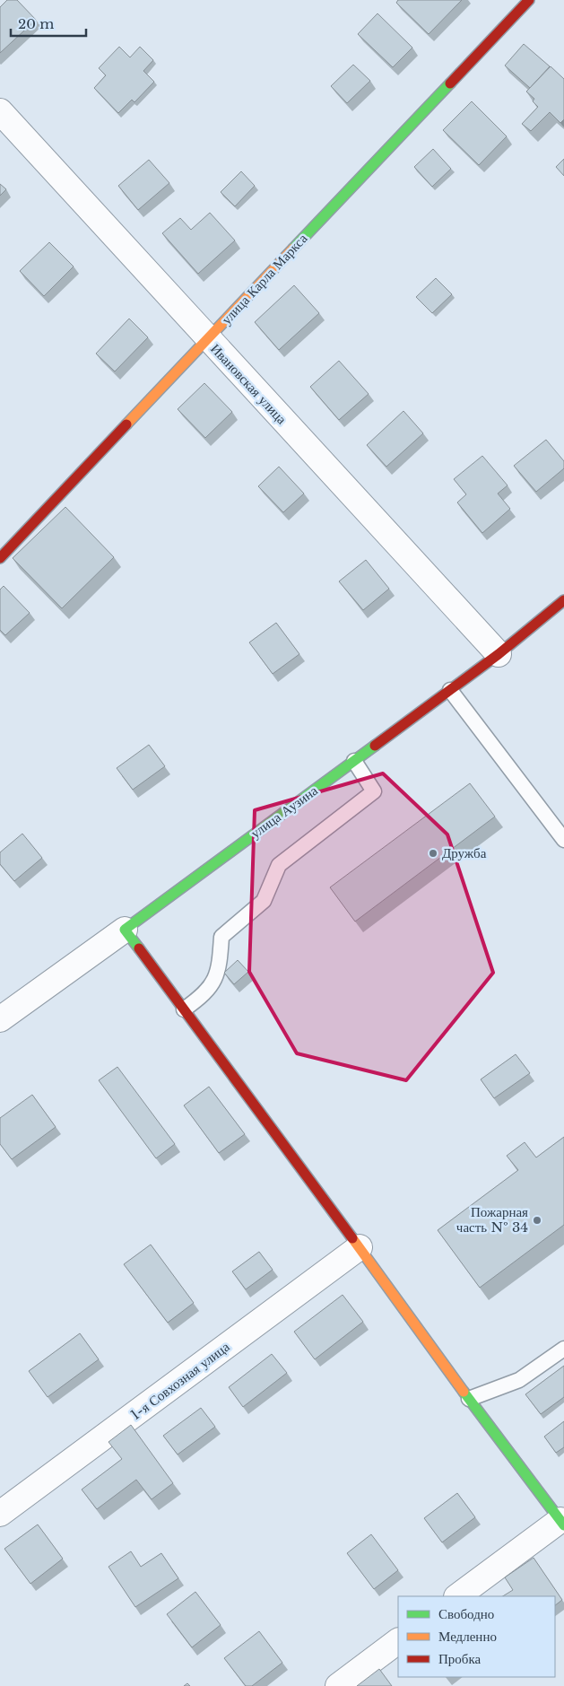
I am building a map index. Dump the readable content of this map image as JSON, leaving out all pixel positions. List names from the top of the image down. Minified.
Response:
{"streets":{"main road":["улица Карла Маркса","улица Аузина"],"street":["Ивановская улица","1-я Совхозная улица"]},"crossings":[["улица Карла Маркса","Ивановская улица"],["Ивановская улица","улица Аузина"]],"places":["Дружба","Пожарная часть № 34"],"legend":["Свободно","Медленно","Пробка"],"scale_bar":"20 m"}
